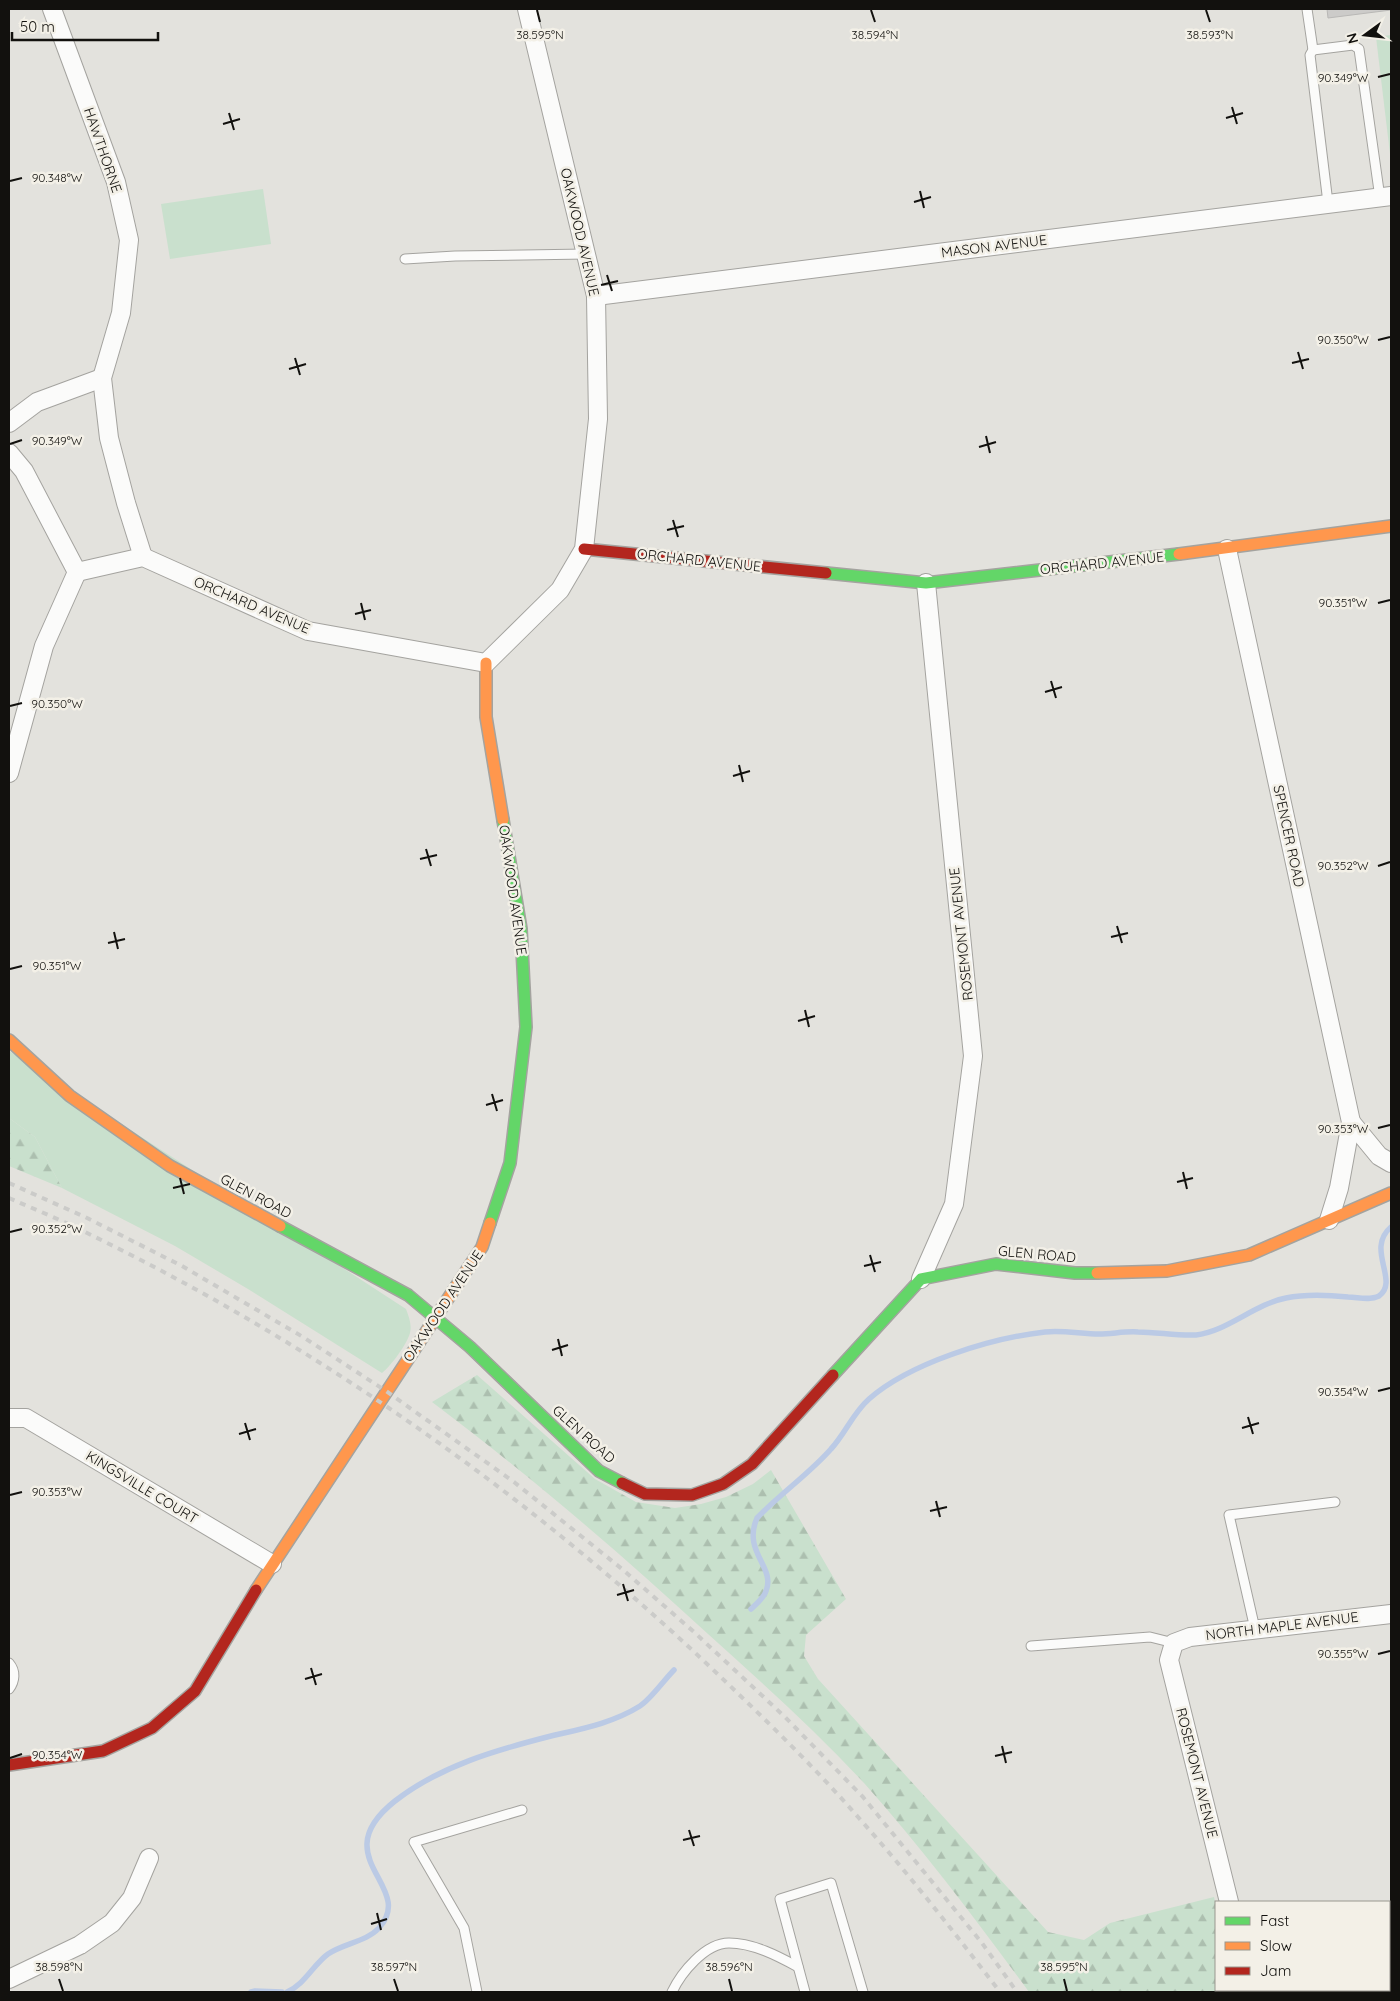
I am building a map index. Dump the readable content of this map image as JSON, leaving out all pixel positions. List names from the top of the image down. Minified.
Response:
{"streets":{"street":["HAWTHORNE","OAKWOOD AVENUE","MASON AVENUE","ORCHARD AVENUE","SPENCER ROAD","ROSEMONT AVENUE","GLEN ROAD","KINGSVILLE COURT","NORTH MAPLE AVENUE"]},"crossings":[["HAWTHORNE","ORCHARD AVENUE"],["OAKWOOD AVENUE","MASON AVENUE"],["OAKWOOD AVENUE","ORCHARD AVENUE"],["OAKWOOD AVENUE","GLEN ROAD"],["OAKWOOD AVENUE","KINGSVILLE COURT"],["ORCHARD AVENUE","SPENCER ROAD"],["ORCHARD AVENUE","ROSEMONT AVENUE"],["SPENCER ROAD","GLEN ROAD"],["ROSEMONT AVENUE","GLEN ROAD"],["ROSEMONT AVENUE","NORTH MAPLE AVENUE"]],"legend":["Fast","Slow","Jam"],"scale_bar":"50 m","north":"left","coordinates":["38.595°N","38.594°N","38.593°N","90.349°W","90.348°W","90.350°W","90.351°W","90.352°W","90.353°W","90.354°W","90.355°W","38.598°N","38.597°N","38.596°N"]}
